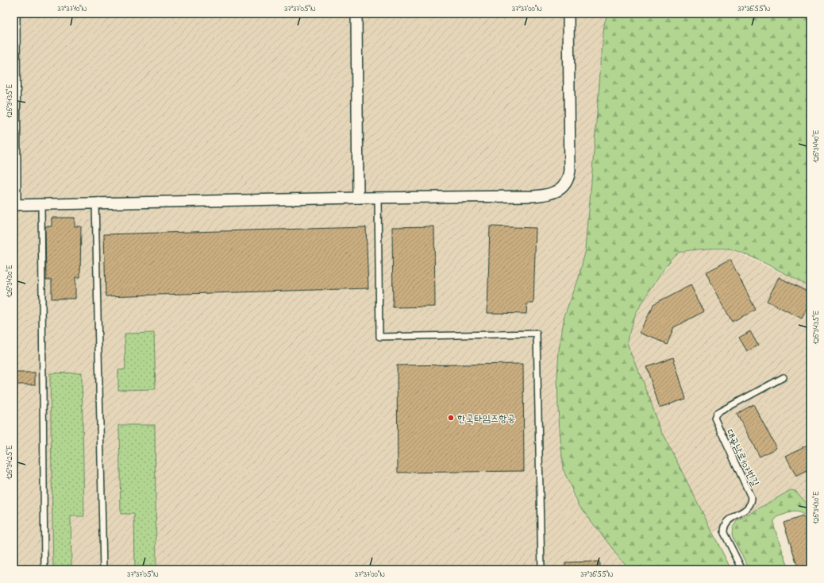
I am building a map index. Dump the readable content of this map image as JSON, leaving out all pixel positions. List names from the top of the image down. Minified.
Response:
{"streets":{"lane":["대곶남로107번길"]},"places":["한국타임즈항공"],"coordinates":["37°37'10\"N","37°37'05\"N","37°37'00\"N","37°36'55\"N","126°34'35\"E","126°34'40\"E","126°34'30\"E","126°34'25\"E"]}
